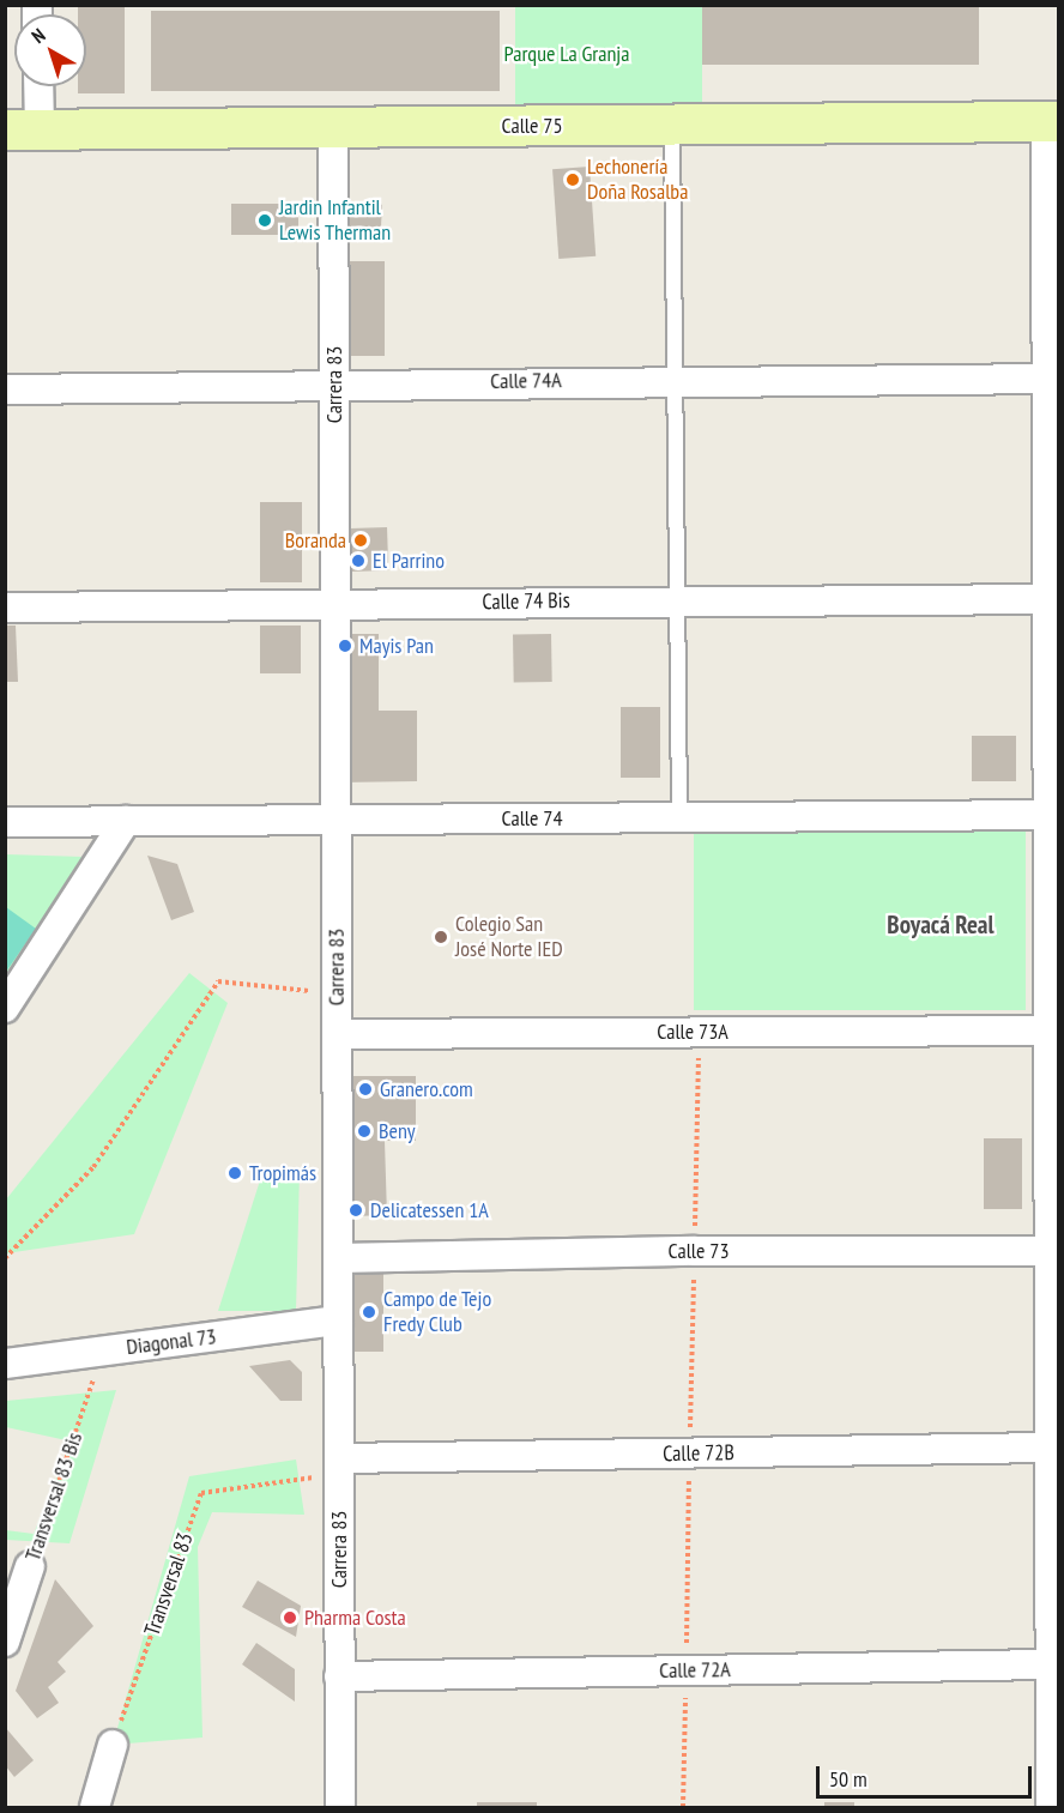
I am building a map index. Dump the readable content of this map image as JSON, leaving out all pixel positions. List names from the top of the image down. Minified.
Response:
{"streets":{"street":["Calle 75","Calle 74A","Carrera 83","Calle 74 Bis","Calle 74","Calle 73A","Calle 73","Diagonal 73","Calle 72B","Transversal 83 Bis","Calle 72A"],"path":["Transversal 83"]},"crossings":[["Calle 75","Carrera 83"],["Calle 74A","Carrera 83"],["Carrera 83","Calle 74 Bis"],["Carrera 83","Calle 74"],["Carrera 83","Calle 73A"],["Carrera 83","Calle 73"],["Carrera 83","Diagonal 73"],["Carrera 83","Calle 72B"],["Carrera 83","Transversal 83"],["Carrera 83","Calle 72A"],["Diagonal 73","Transversal 83 Bis"],["Calle 72B","Transversal 83"]],"districts":["Boyacá Real"],"parks":["Parque La Granja"],"places":["Lechonería Doña Rosalba","Jardin Infantil Lewis Therman","Boranda","El Parrino","Mayis Pan","Colegio San José Norte IED","Granero.com","Beny","Tropimás","Delicatessen 1A","Campo de Tejo Fredy Club","Pharma Costa"],"scale_bar":"50 m","north":"top left"}
